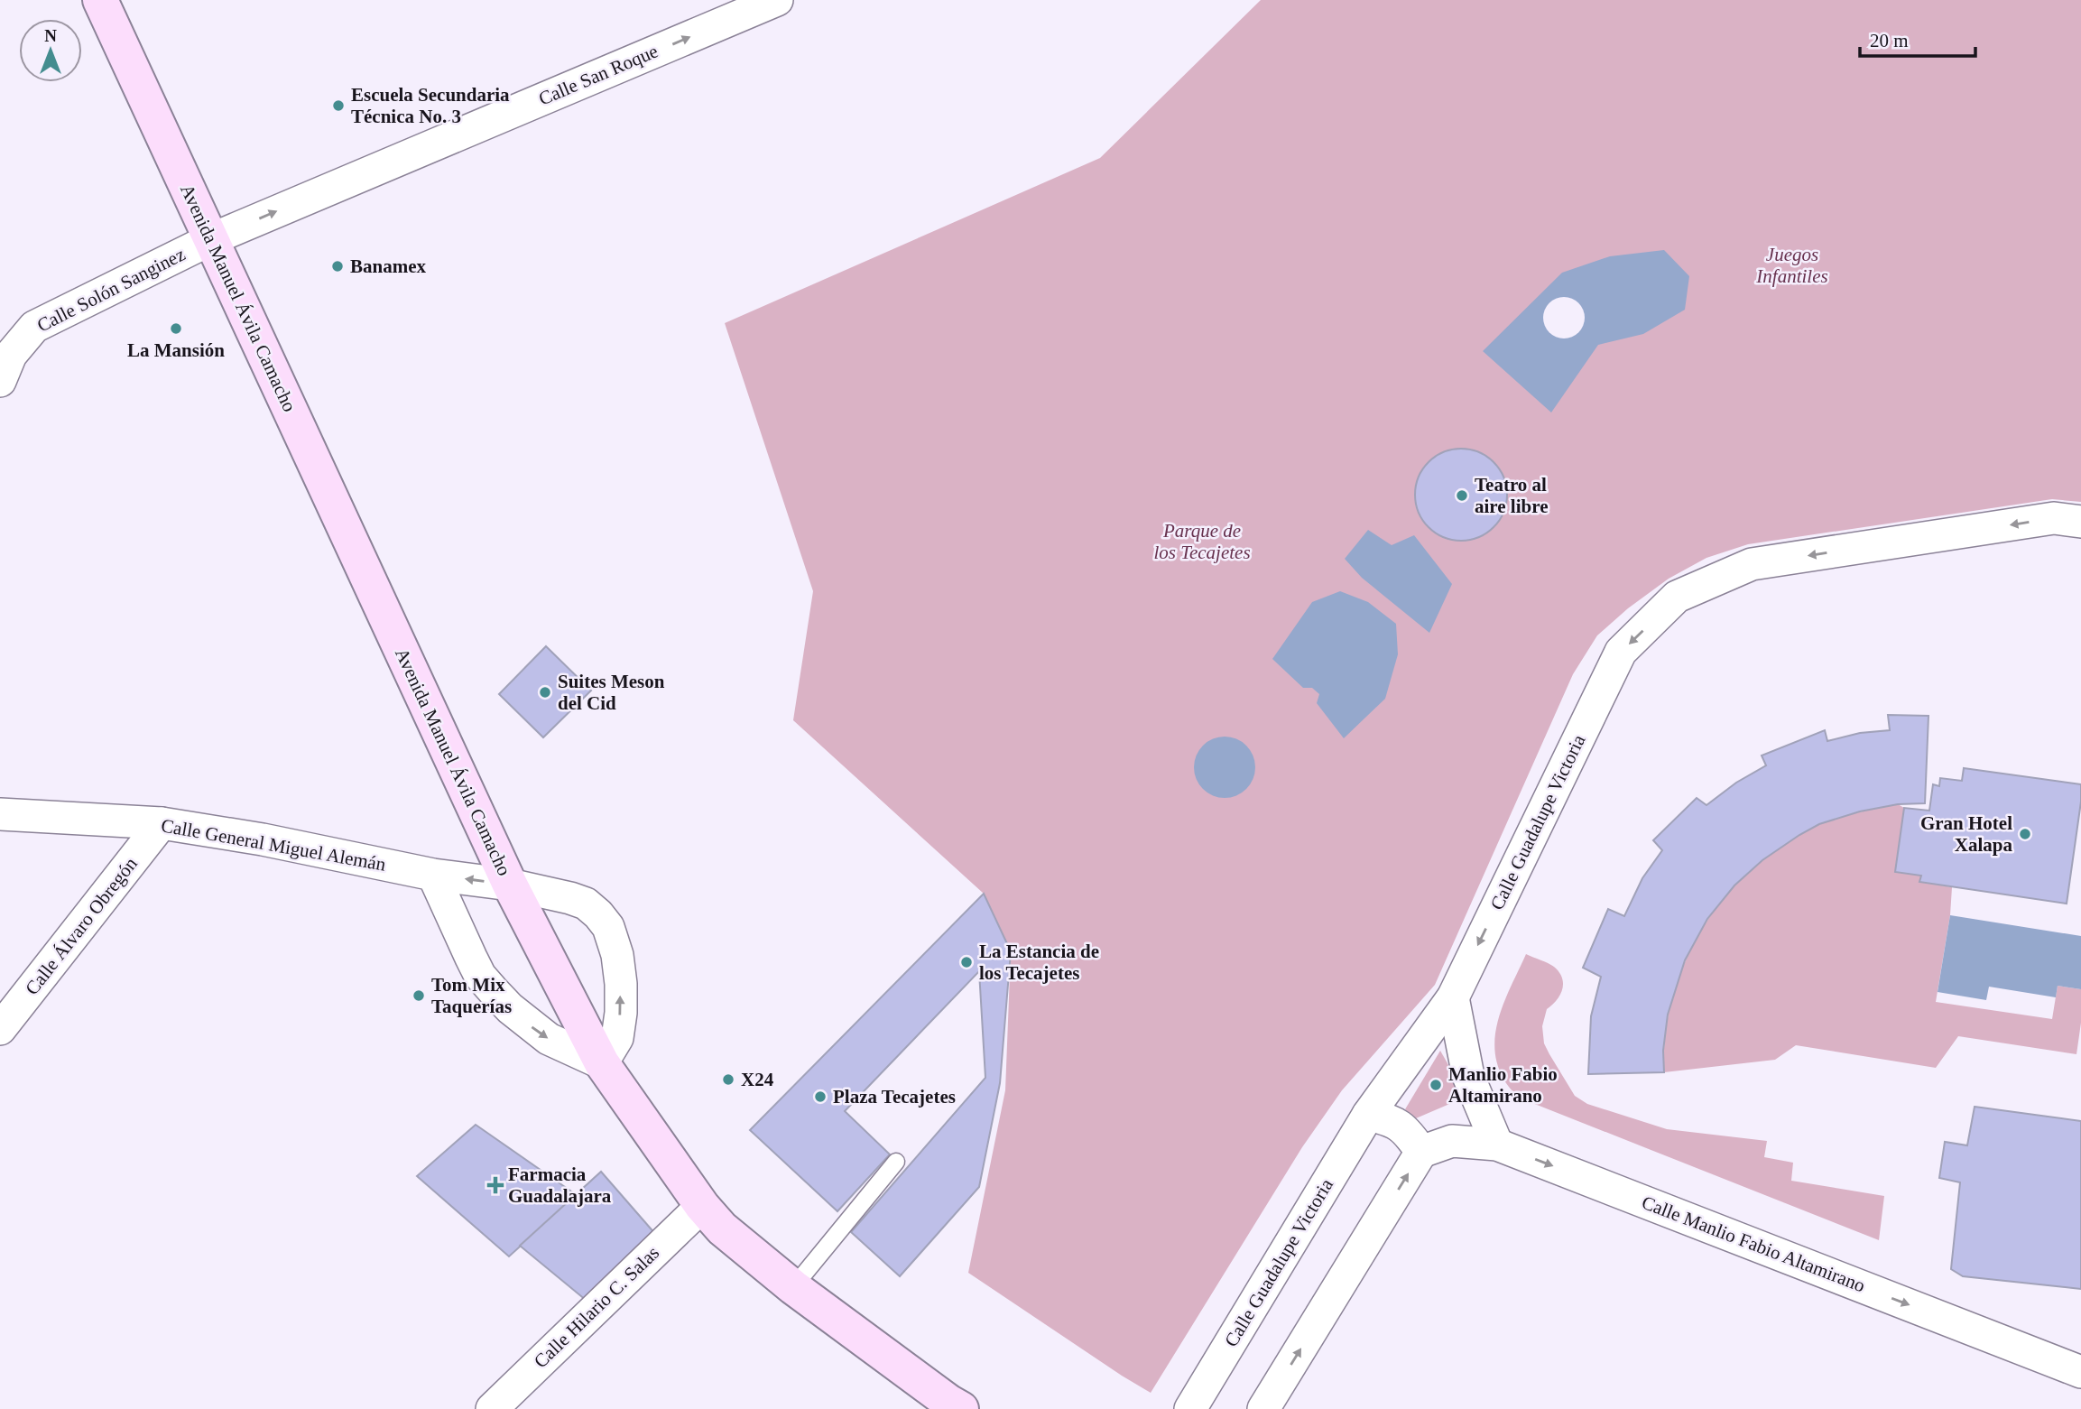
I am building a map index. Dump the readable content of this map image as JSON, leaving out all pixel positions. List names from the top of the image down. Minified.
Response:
{"streets":{"main road":["Avenida Manuel Ávila Camacho"],"street":["Calle San Roque","Calle Solón Sanginez","Calle Guadalupe Victoria","Calle General Miguel Alemán","Calle Álvaro Obregón","Calle Manlio Fabio Altamirano","Calle Hilario C. Salas"]},"crossings":[["Calle San Roque","Calle Solón Sanginez"],["Calle San Roque","Avenida Manuel Ávila Camacho"],["Calle Solón Sanginez","Avenida Manuel Ávila Camacho"],["Avenida Manuel Ávila Camacho","Calle General Miguel Alemán"],["Avenida Manuel Ávila Camacho","Calle Hilario C. Salas"],["Calle General Miguel Alemán","Calle Álvaro Obregón"]],"one_way":["Calle San Roque","Calle Guadalupe Victoria","Calle Manlio Fabio Altamirano"],"parks":["Juegos Infantiles","Parque de los Tecajetes"],"places":{"other":["Escuela Secundaria Técnica No. 3","Banamex","La Mansión","Teatro al aire libre","Suites Meson del Cid","Gran Hotel Xalapa","La Estancia de los Tecajetes","Tom Mix Taquerías","X24","Manlio Fabio Altamirano","Plaza Tecajetes"],"health":["Farmacia Guadalajara"]},"scale_bar":"20 m","north":"top"}
